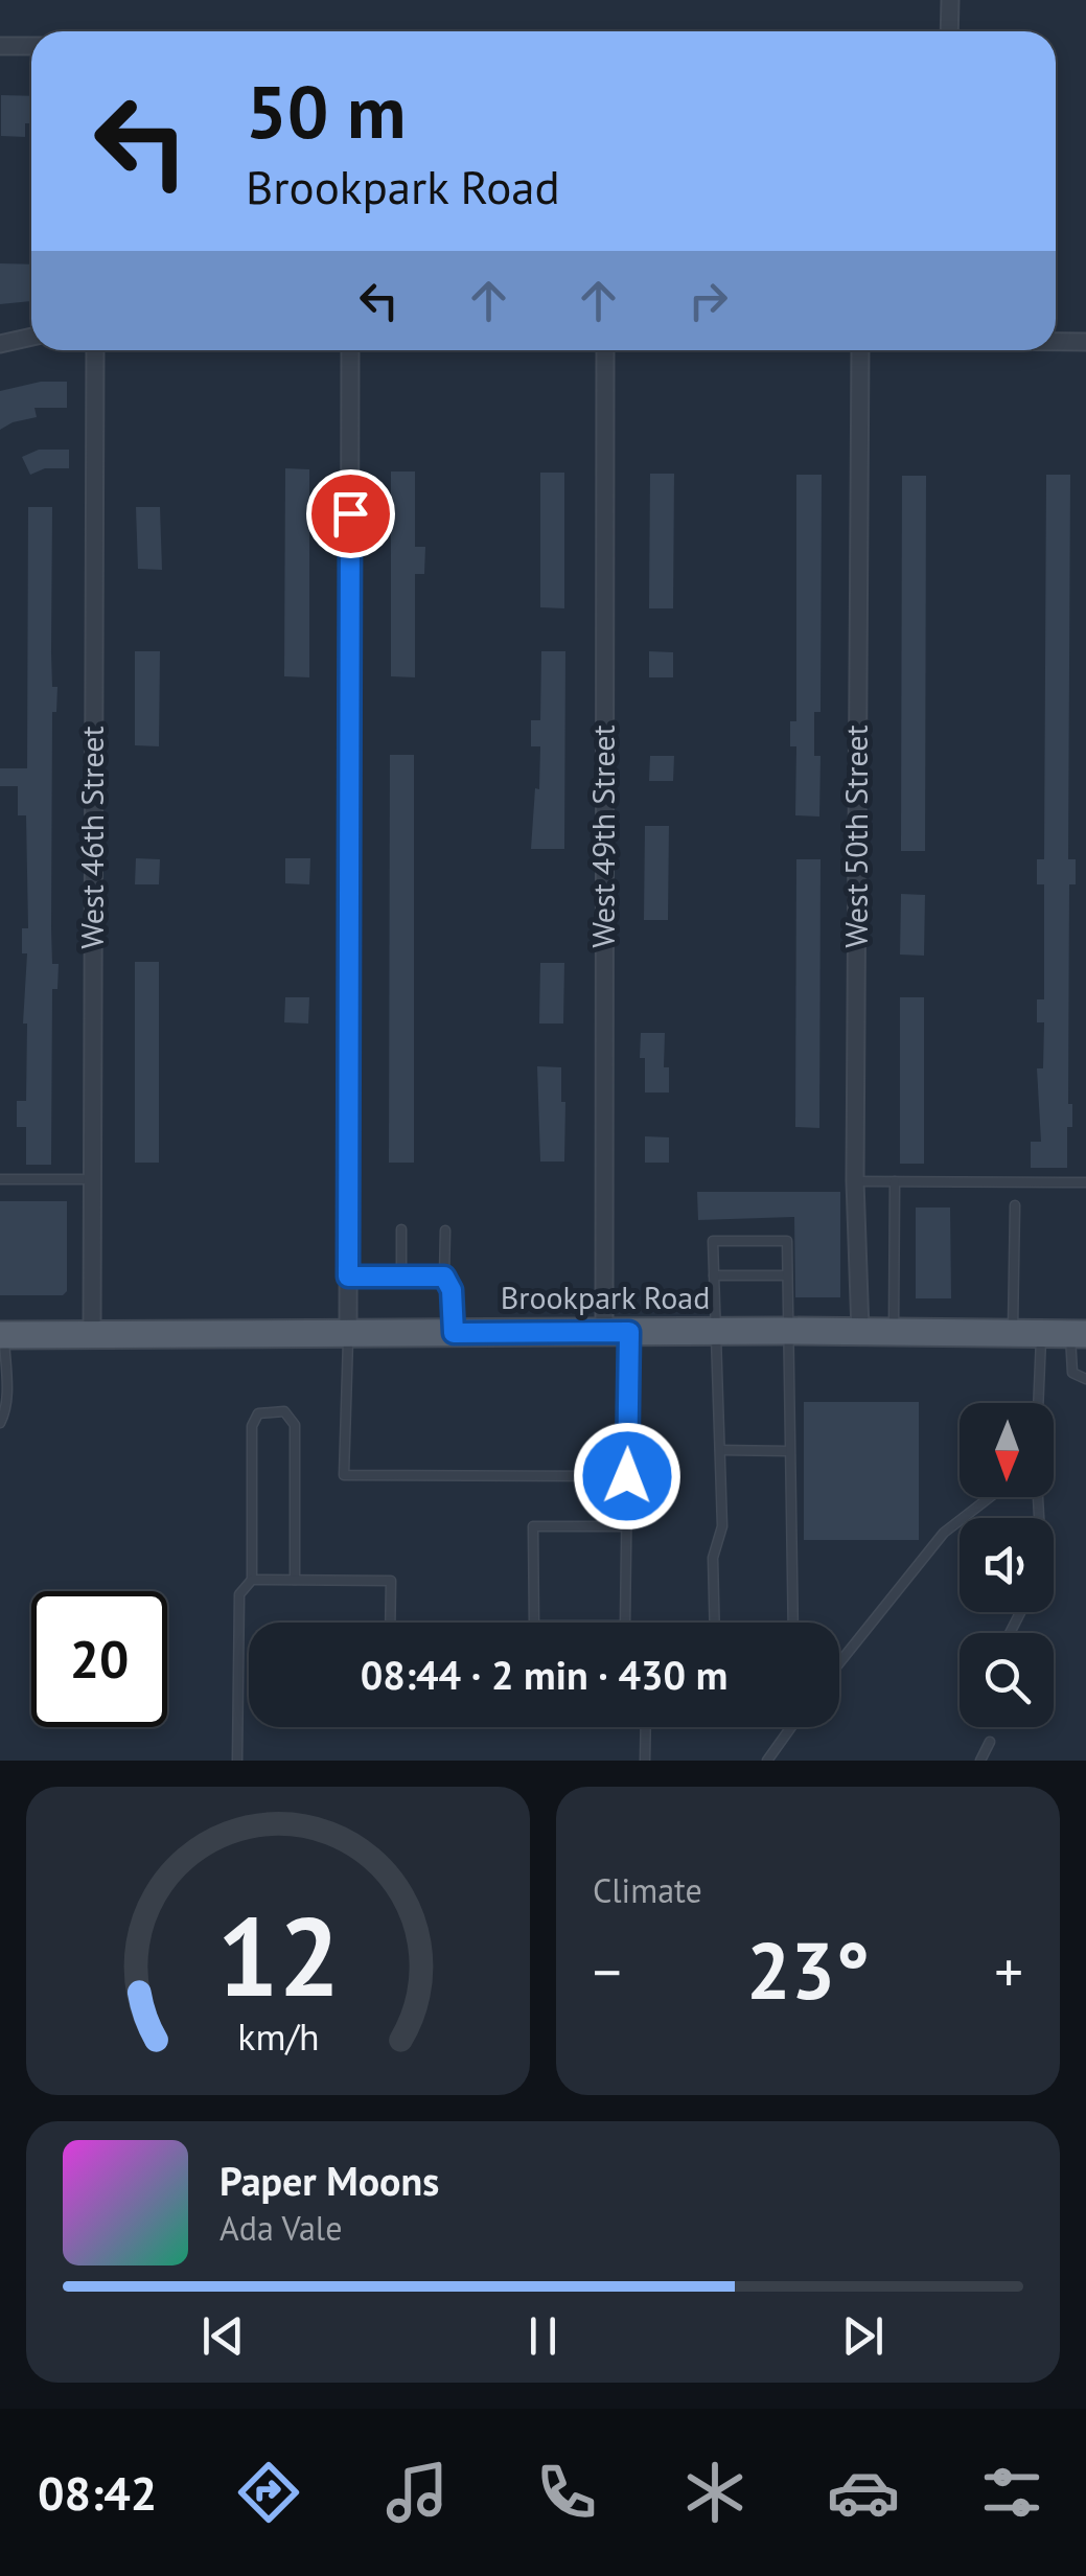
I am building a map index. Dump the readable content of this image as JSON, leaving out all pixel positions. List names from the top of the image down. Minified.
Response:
{"streets":{"main road":["Brookpark Road"],"street":["West 49th Street","West 50th Street","West 46th Street"]},"crossings":[["West 49th Street","Brookpark Road"],["West 50th Street","Brookpark Road"],["West 46th Street","Brookpark Road"]],"north":"bottom","page":{"turn":["50 m","Brookpark Road"],"limit":"20","trip":"08:44 · 2 min · 430 m","tile":"Climate","heat":["−","23°","+"],"song":["Paper Moons","Ada Vale"],"tabs":"08:42","gauge":["12","km/h"]}}
